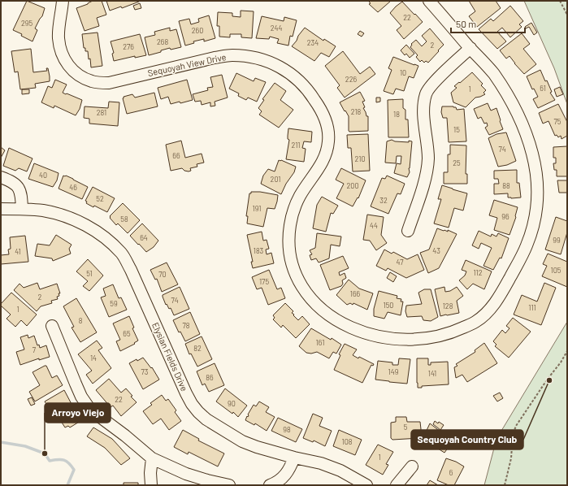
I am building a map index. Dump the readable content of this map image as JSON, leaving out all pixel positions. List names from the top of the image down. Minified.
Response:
{"streets":{"street":["Sequoyah View Drive","Elysian Fields Drive"]},"places":["Sequoyah Country Club","Arroyo Viejo"],"house_numbers":["22","295","244","260","268","234","2","276","10","226","61","1","218","281","18","75","15","211","74","66","210","25","40","201","200","88","46","52","32","191","96","58","44","64","99","183","43","41","47","105","112","51","70","175","166","2","74","59","150","128","111","1","8","78","65","161","82","7","14","73","149","141","86","22","90","5","98","108","1","6"],"scale_bar":"50 m"}
